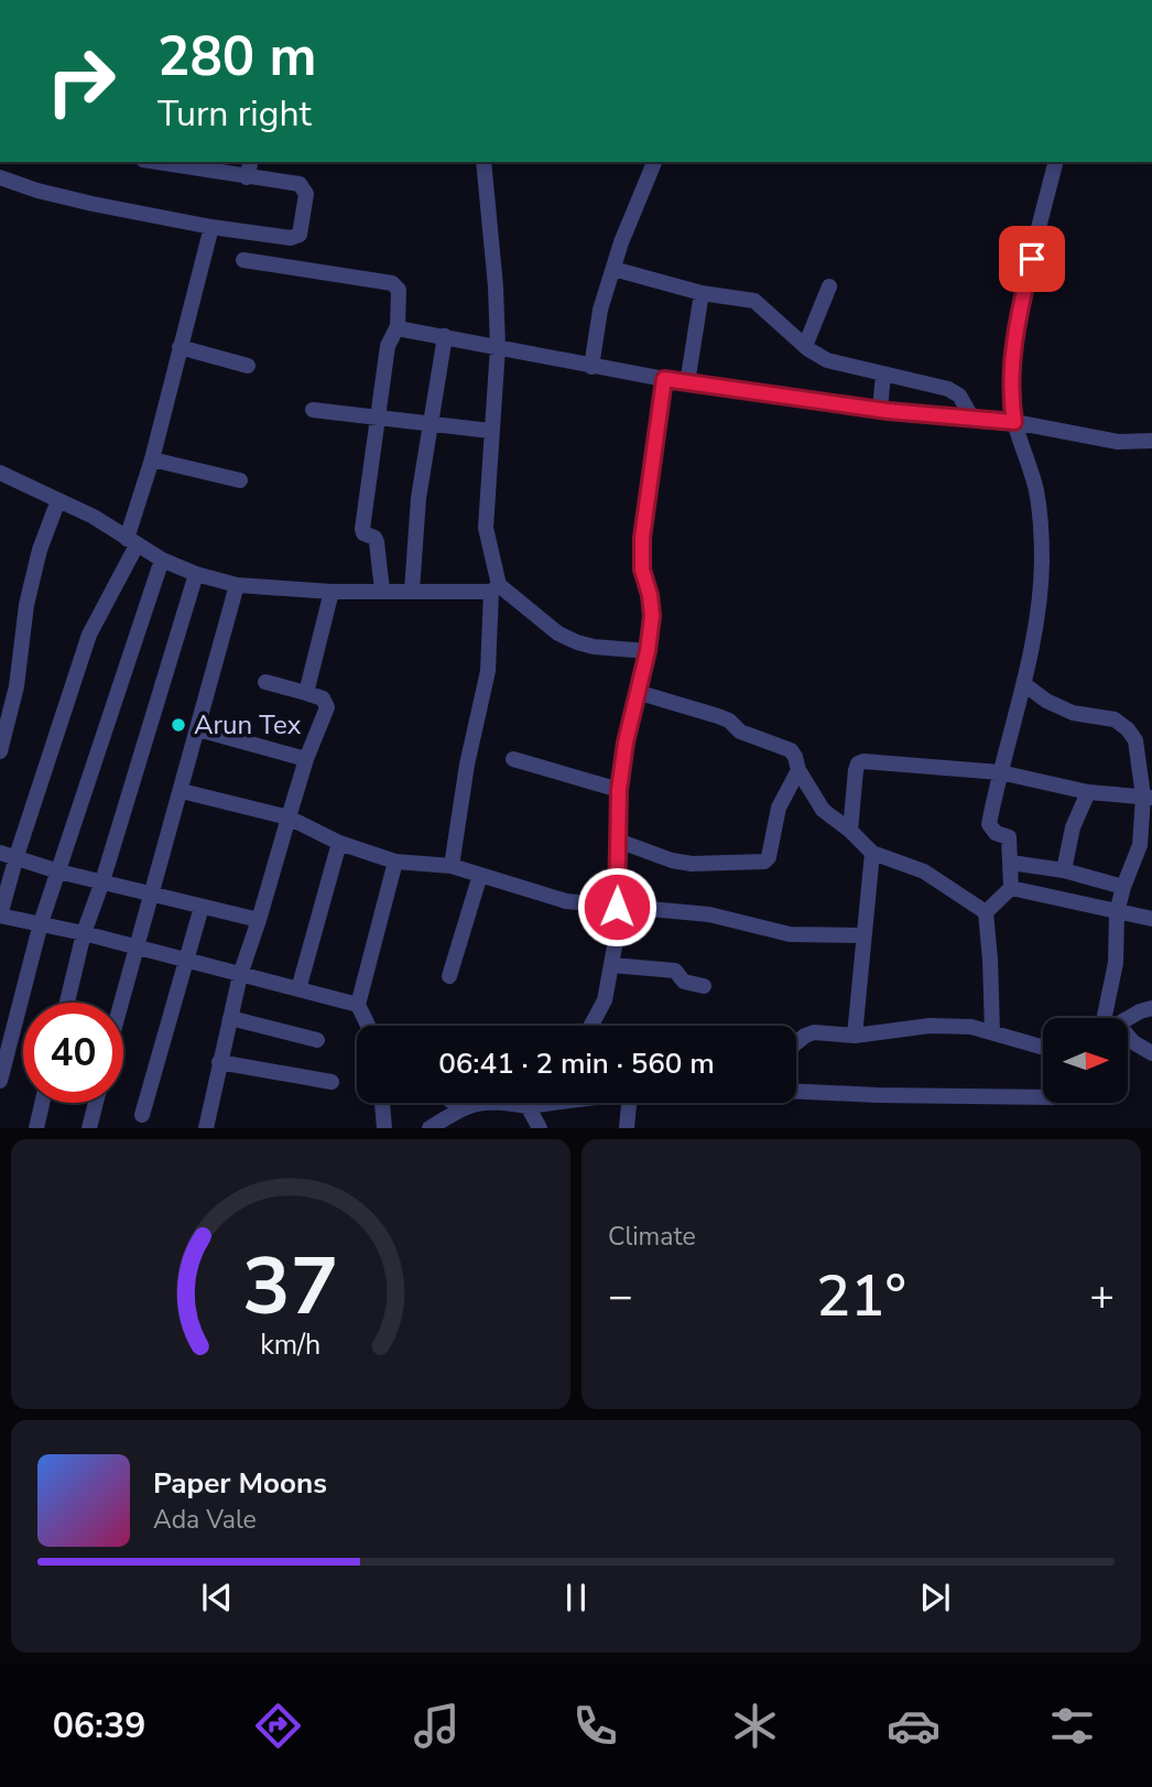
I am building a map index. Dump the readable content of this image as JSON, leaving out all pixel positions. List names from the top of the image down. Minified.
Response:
{"places":["Arun Tex"],"north":"right","page":{"turn":["280 m","Turn right"],"limit":"40","trip":"06:41 · 2 min · 560 m","tile":"Climate","heat":["−","21°","+"],"song":["Paper Moons","Ada Vale"],"tabs":"06:39","gauge":["37","km/h"]}}
